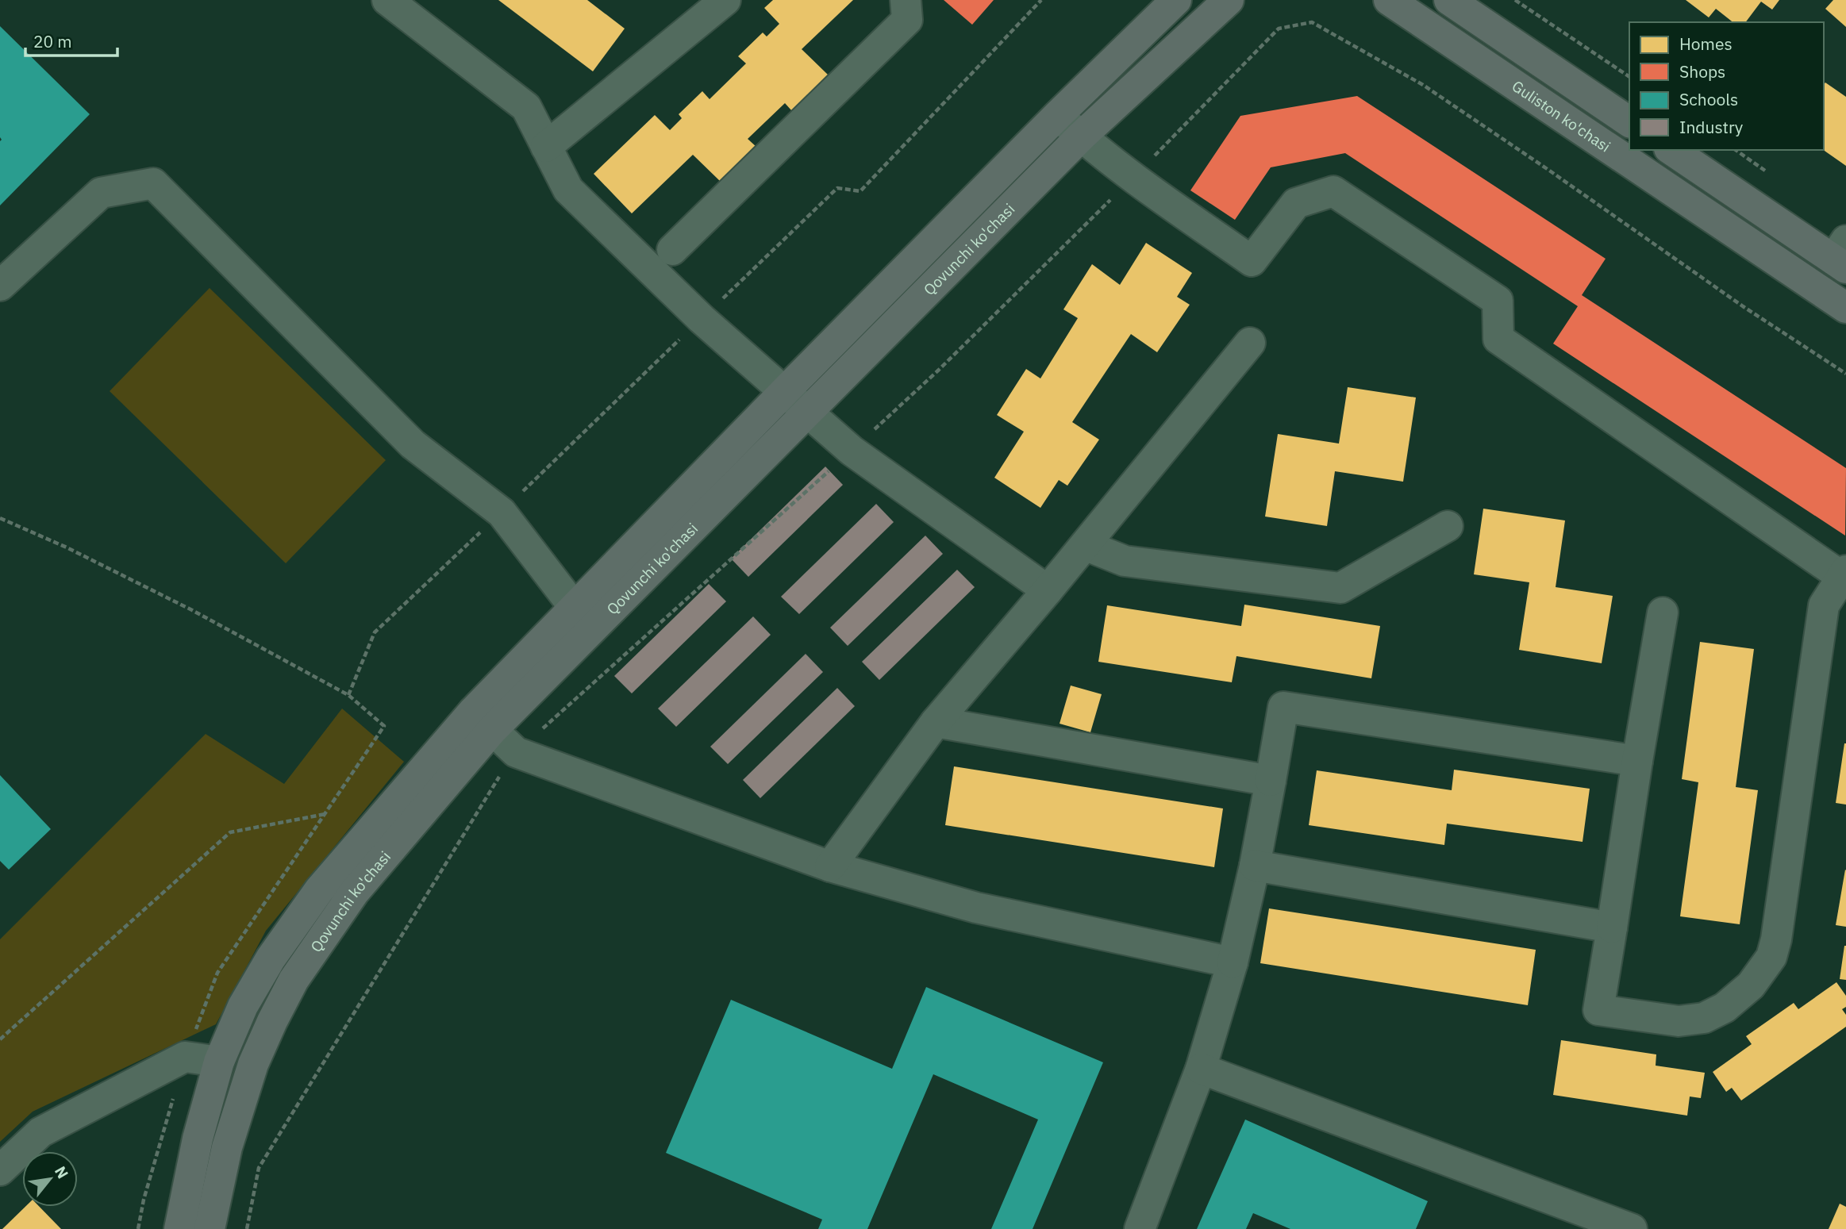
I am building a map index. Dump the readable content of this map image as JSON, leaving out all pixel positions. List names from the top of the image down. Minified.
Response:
{"streets":{"main road":["Guliston ko'chasi","Qovunchi ko'chasi"]},"legend":["Homes","Shops","Schools","Industry"],"scale_bar":"20 m","north":"top right"}
